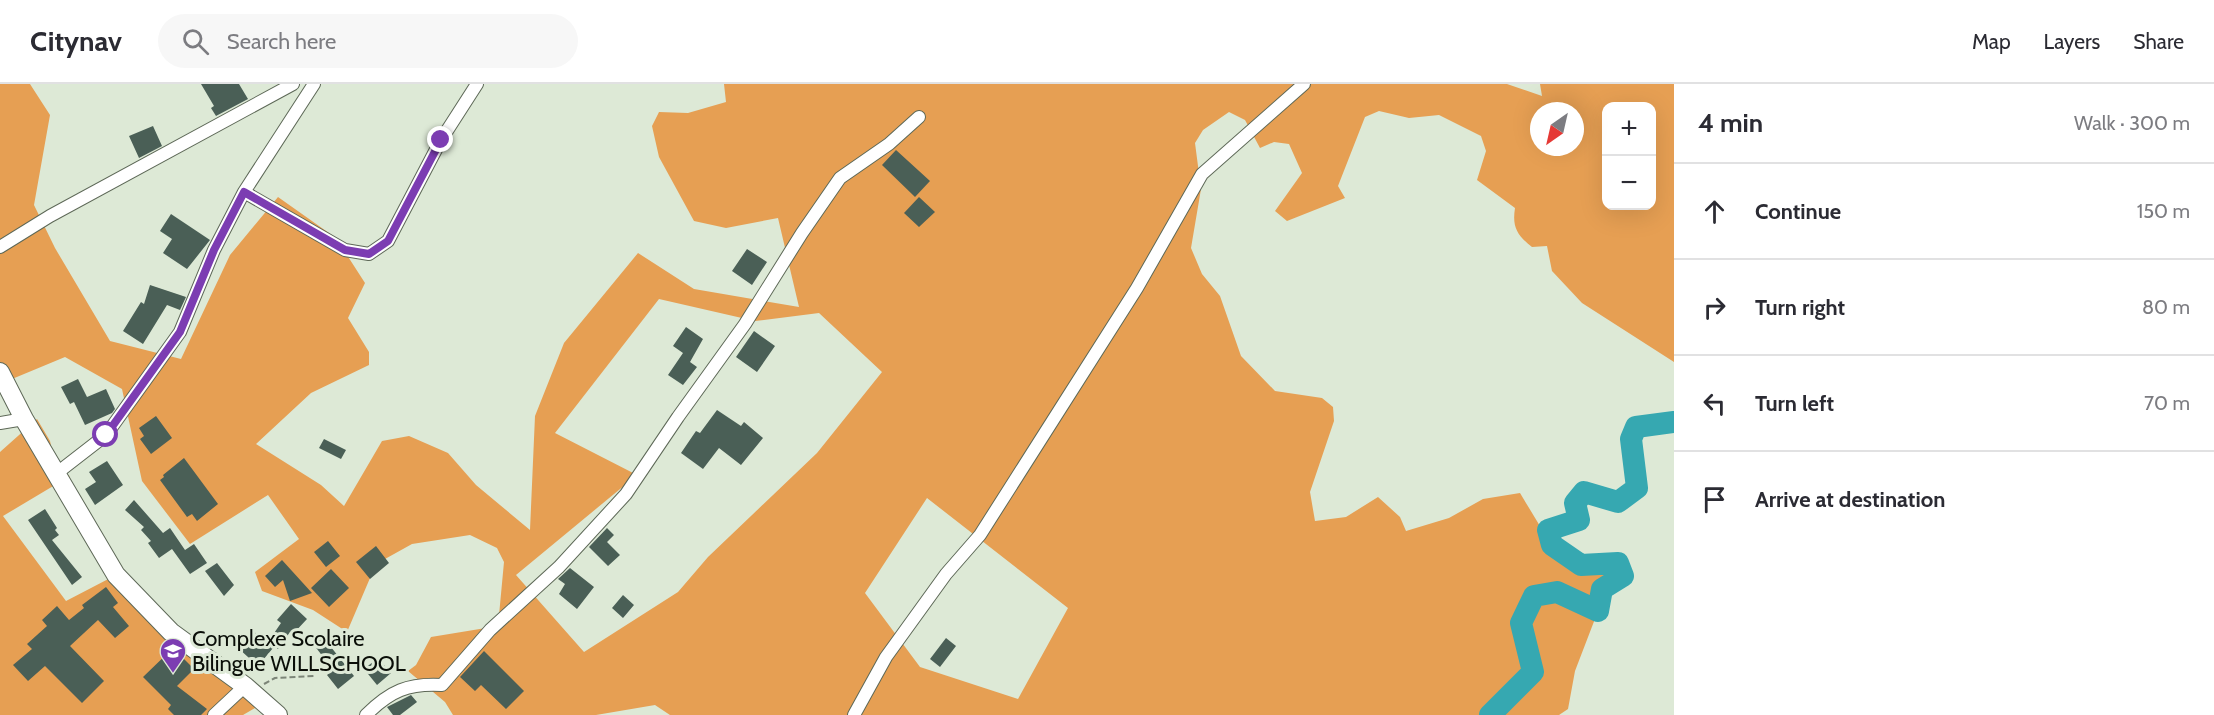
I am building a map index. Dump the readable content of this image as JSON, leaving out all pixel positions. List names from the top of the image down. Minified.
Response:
{"places":{"school or university":["Complexe Scolaire Bilingue WILLSCHOOL"]},"north":"bottom left","page":{"header":"Citynav","search":"Search here","nav":["Map","Layers","Share"],"heading":["4 min","Walk · 300 m"],"map_buttons":["+","−"],"list":[["Continue","150 m"],["Turn right","80 m"],["Turn left","70 m"],"Arrive at destination"]}}
